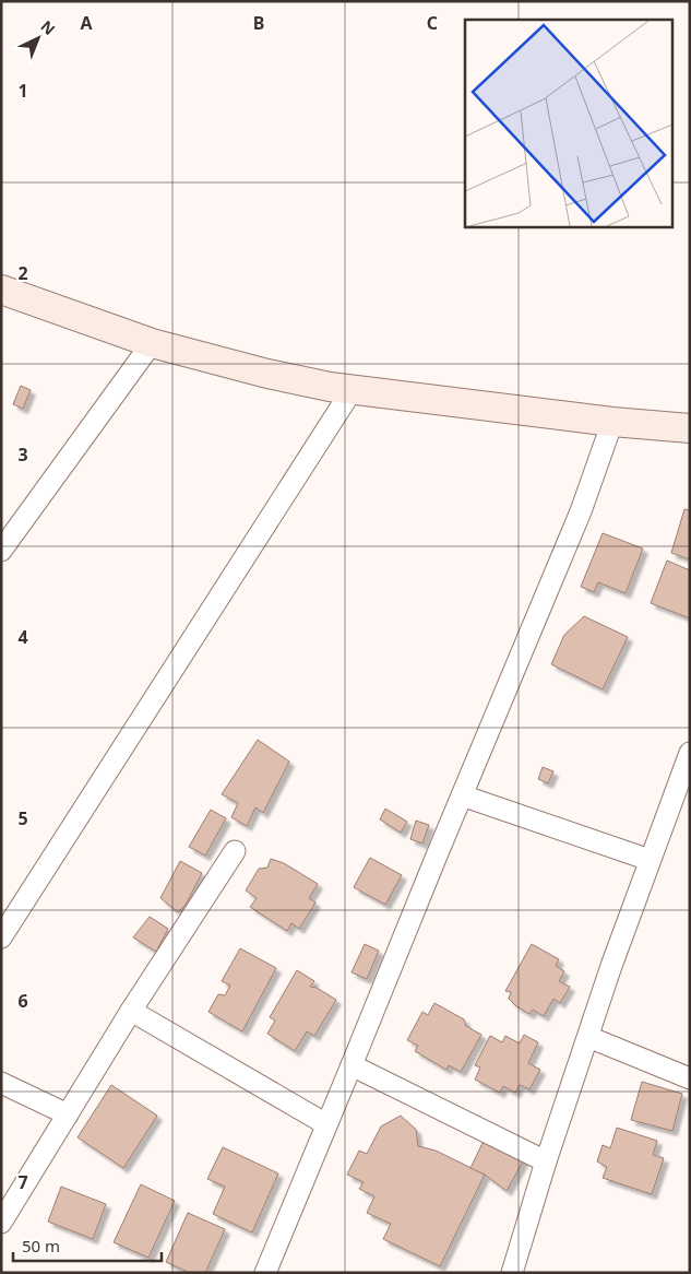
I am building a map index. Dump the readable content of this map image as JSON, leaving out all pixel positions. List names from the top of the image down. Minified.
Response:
{"scale_bar":"50 m","north":"top right","grid":{"columns":["A","B","C"],"rows":["1","2","3","4","5","6","7"]}}
